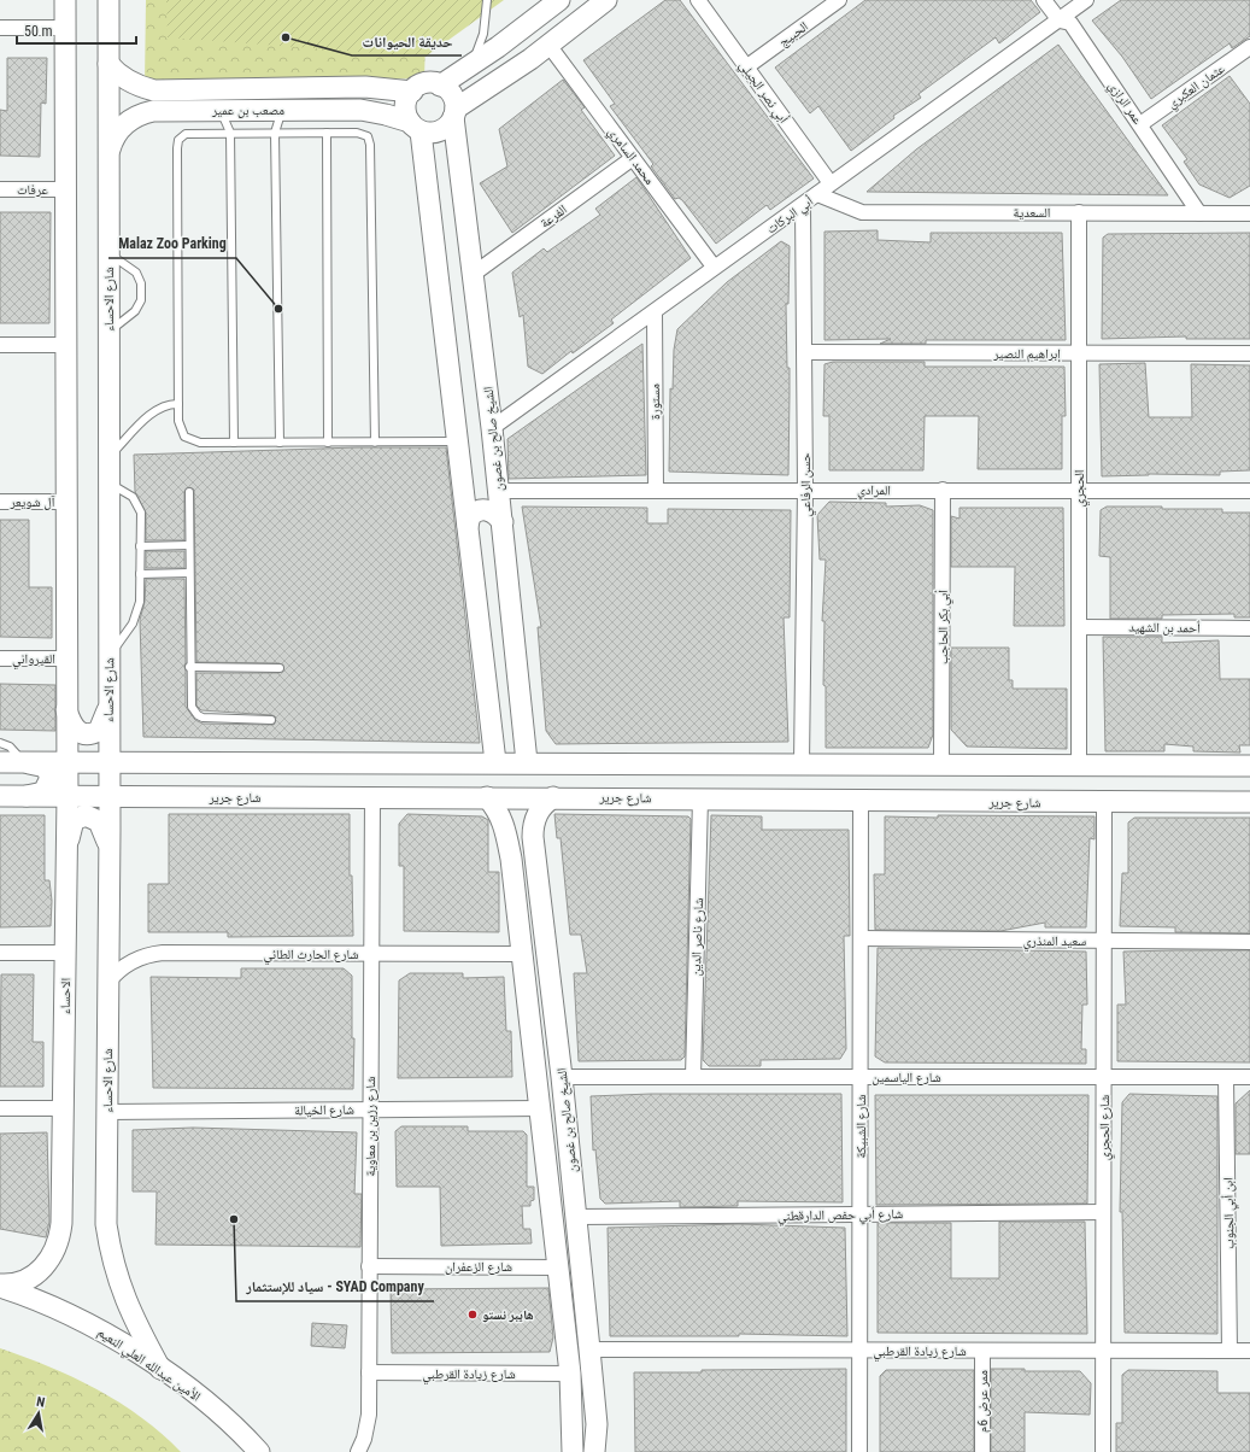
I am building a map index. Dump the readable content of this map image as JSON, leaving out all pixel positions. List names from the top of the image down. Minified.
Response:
{"streets":{"main road":["مصعب بن عمير","شارع الاحساء","الشيخ صالح بن غصون","شارع جرير","الاحساء","الأمين عبدالله العلي النعيم"],"street":["الحبيج","عثمان العكبري","أبي نصر الجيلي","عمر الرازي","محمد السامري","عرفات","السعدية","أبي البركات","الفرعة","إبراهيم النصير","مستورة","حسن الرفاعي","الحجري","المرادي","آل شويعر","أبي بكر الحاجب","أحمد بن الشهيد","القيرواني","شارع ناصر الدين","سعيد المنذري","شارع الحارث الطائي","شارع الياسمين","شارع الخيالة","شارع رزين بن معاوية","شارع الشبيكة","شارع الحجري","ابن أبي الجنوب","شارع أبي حفص الدارقطني","شارع الزعفران","شارع زيادة القرطبي","ممر عرض 6م"]},"crossings":[["الحبيج","أبي نصر الجيلي"],["عثمان العكبري","عمر الرازي"],["أبي نصر الجيلي","أبي البركات"],["عمر الرازي","السعدية"],["عمر الرازي","أبي البركات"],["مصعب بن عمير","محمد السامري"],["مصعب بن عمير","شارع الاحساء"],["مصعب بن عمير","الشيخ صالح بن غصون"],["محمد السامري","أبي البركات"],["محمد السامري","الفرعة"],["السعدية","أبي البركات"],["السعدية","الحجري"],["أبي البركات","مستورة"],["أبي البركات","الشيخ صالح بن غصون"],["أبي البركات","حسن الرفاعي"],["الفرعة","الشيخ صالح بن غصون"],["شارع الاحساء","شارع جرير"],["شارع الاحساء","شارع الحارث الطائي"],["شارع الاحساء","شارع الخيالة"],["شارع الاحساء","الأمين عبدالله العلي النعيم"],["إبراهيم النصير","حسن الرفاعي"],["إبراهيم النصير","الحجري"],["مستورة","المرادي"],["الشيخ صالح بن غصون","المرادي"],["الشيخ صالح بن غصون","شارع جرير"],["الشيخ صالح بن غصون","شارع الحارث الطائي"],["الشيخ صالح بن غصون","شارع الياسمين"],["الشيخ صالح بن غصون","شارع الخيالة"],["الشيخ صالح بن غصون","شارع أبي حفص الدارقطني"],["الشيخ صالح بن غصون","شارع الزعفران"],["الشيخ صالح بن غصون","شارع زيادة القرطبي"],["حسن الرفاعي","المرادي"],["الحجري","المرادي"],["الحجري","أحمد بن الشهيد"],["المرادي","أبي بكر الحاجب"],["شارع جرير","شارع ناصر الدين"],["شارع جرير","الاحساء"],["شارع جرير","شارع رزين بن معاوية"],["شارع جرير","شارع الشبيكة"],["شارع جرير","شارع الحجري"],["شارع ناصر الدين","شارع الياسمين"],["سعيد المنذري","شارع الشبيكة"],["سعيد المنذري","شارع الحجري"],["شارع الحارث الطائي","شارع رزين بن معاوية"],["الاحساء","الأمين عبدالله العلي النعيم"],["شارع الياسمين","شارع الشبيكة"],["شارع الياسمين","شارع الحجري"],["شارع الياسمين","ابن أبي الجنوب"],["شارع الخيالة","شارع رزين بن معاوية"],["شارع رزين بن معاوية","شارع الزعفران"],["شارع رزين بن معاوية","شارع زيادة القرطبي"],["شارع الشبيكة","شارع أبي حفص الدارقطني"],["شارع الشبيكة","شارع زيادة القرطبي"],["شارع الحجري","شارع أبي حفص الدارقطني"],["شارع الحجري","شارع زيادة القرطبي"],["ابن أبي الجنوب","شارع زيادة القرطبي"],["شارع زيادة القرطبي","ممر عرض 6م"]],"places":["حديقة الحيوانات","Malaz Zoo Parking","سياد للإستثمار - SYAD Company","هايبر نستو"],"scale_bar":"50 m","north":"top"}
